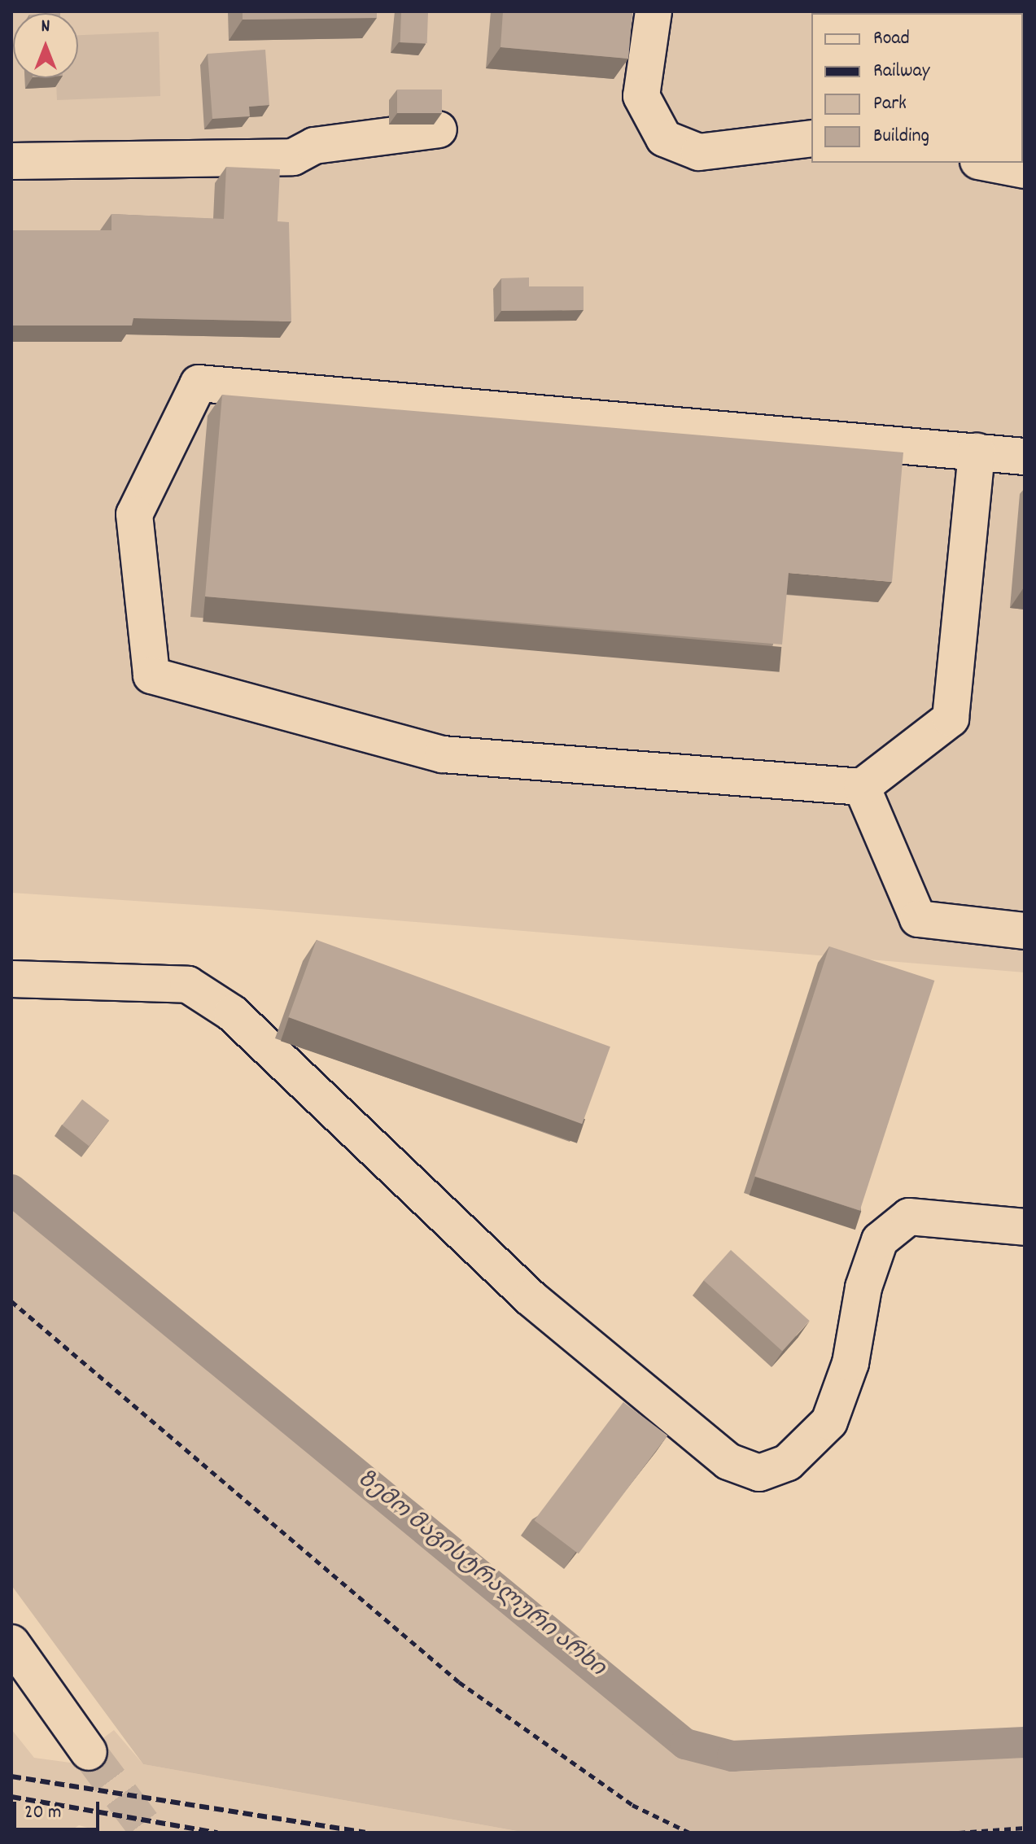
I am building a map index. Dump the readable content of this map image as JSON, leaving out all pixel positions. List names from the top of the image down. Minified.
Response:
{"water":["ზემო მაგისტრალური არხი"],"legend":["Road","Railway","Park","Building"],"scale_bar":"20 m","north":"top"}
